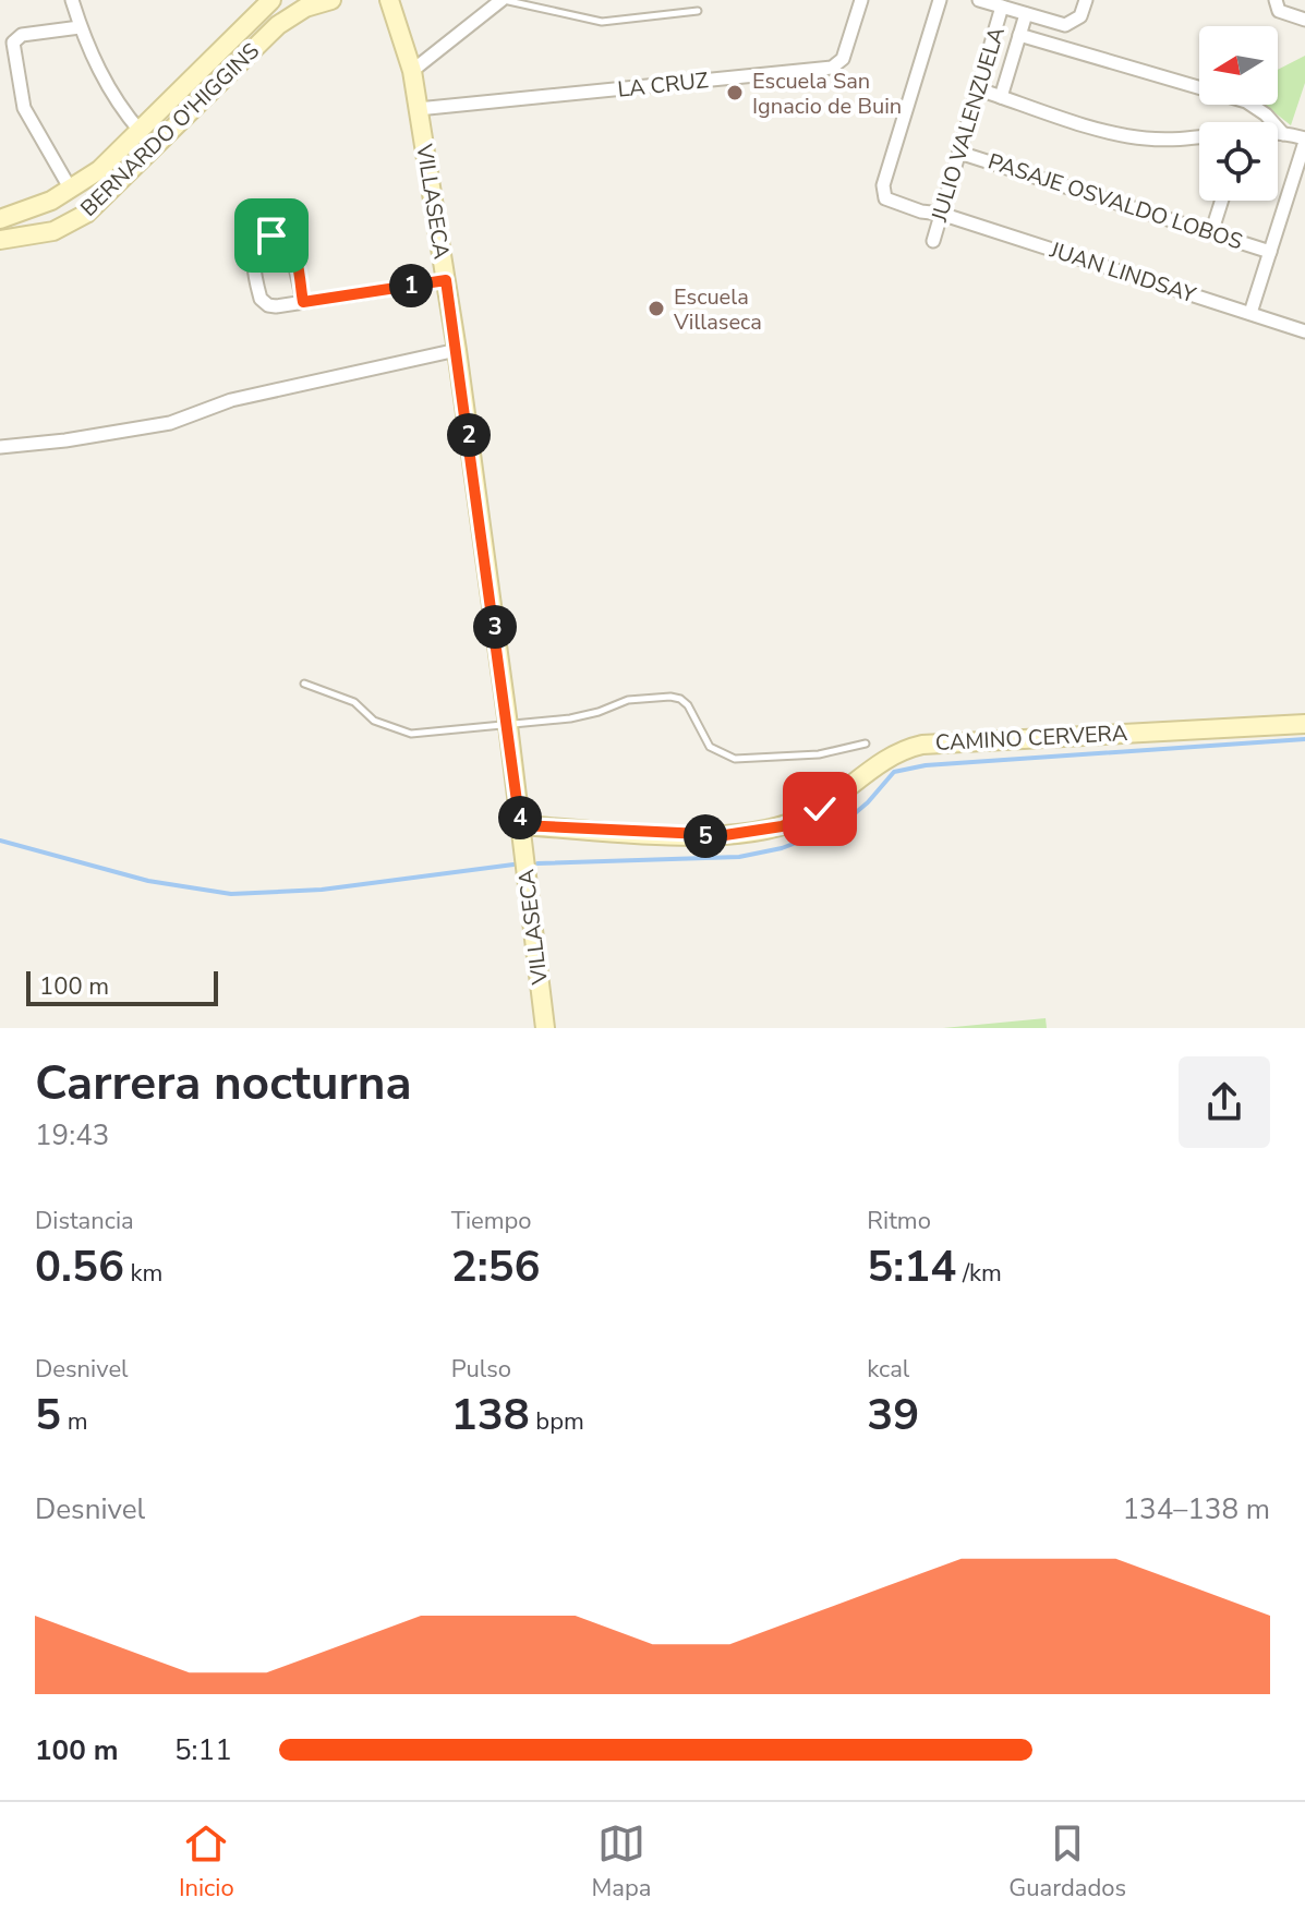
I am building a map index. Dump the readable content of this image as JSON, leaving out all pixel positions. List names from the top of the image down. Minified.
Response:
{"streets":{"street":["LA CRUZ","JULIO VALENZUELA","BERNARDO O'HIGGINS","VILLASECA","PASAJE OSVALDO LOBOS","JUAN LINDSAY","CAMINO CERVERA"]},"crossings":[["LA CRUZ","VILLASECA"],["JULIO VALENZUELA","PASAJE OSVALDO LOBOS"],["JULIO VALENZUELA","JUAN LINDSAY"],["VILLASECA","CAMINO CERVERA"]],"places":["Escuela San Ignacio de Buin","Escuela Villaseca"],"scale_bar":"100 m","north":"left","page":{"pins":["1","2","3","4","5"],"scale":"100 m","heading":["Carrera nocturna","19:43"],"stats":[["Distancia","0.56 km"],["Tiempo","2:56"],["Ritmo","5:14 /km"],["Desnivel","5 m"],["Pulso","138 bpm"],["kcal","39"]],"chart":["Desnivel","134–138 m"],"list":[{"name":"100 m","note":"5:11"}],"tabs":["Inicio","Mapa","Guardados"]}}
